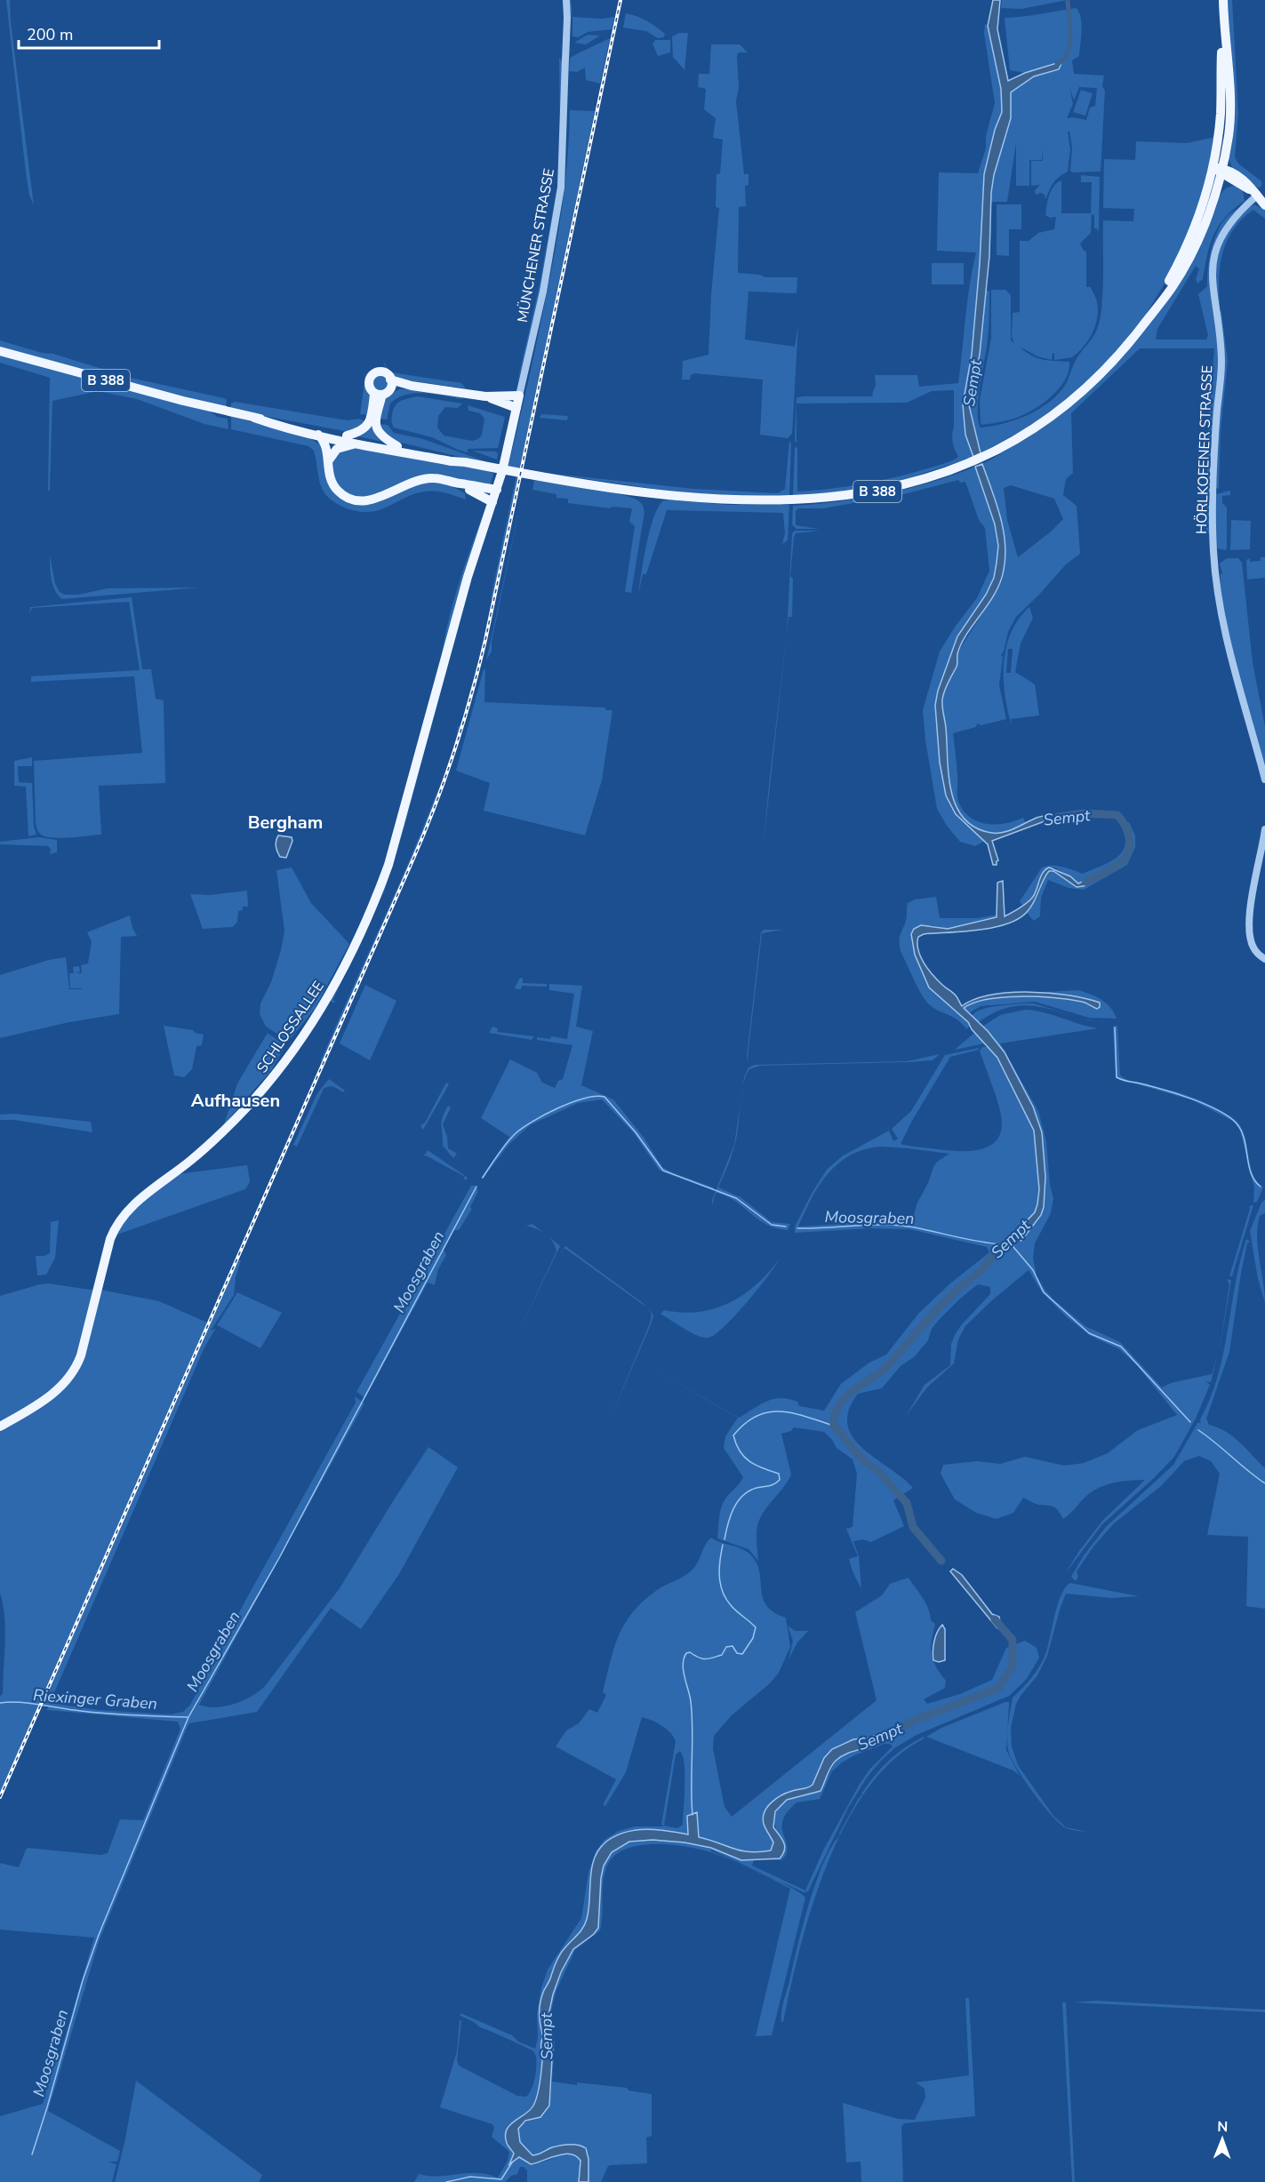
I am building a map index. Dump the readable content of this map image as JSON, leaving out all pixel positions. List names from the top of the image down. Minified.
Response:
{"streets":{"main road":["B 388","SCHLOSSALLEE"],"street":["MÜNCHENER STRASSE","HÖRLKOFENER STRASSE"]},"crossings":[["MÜNCHENER STRASSE","SCHLOSSALLEE"]],"districts":["Bergham","Aufhausen"],"water":["Sempt","Moosgraben","Riexinger Graben"],"scale_bar":"200 m","north":"top"}
